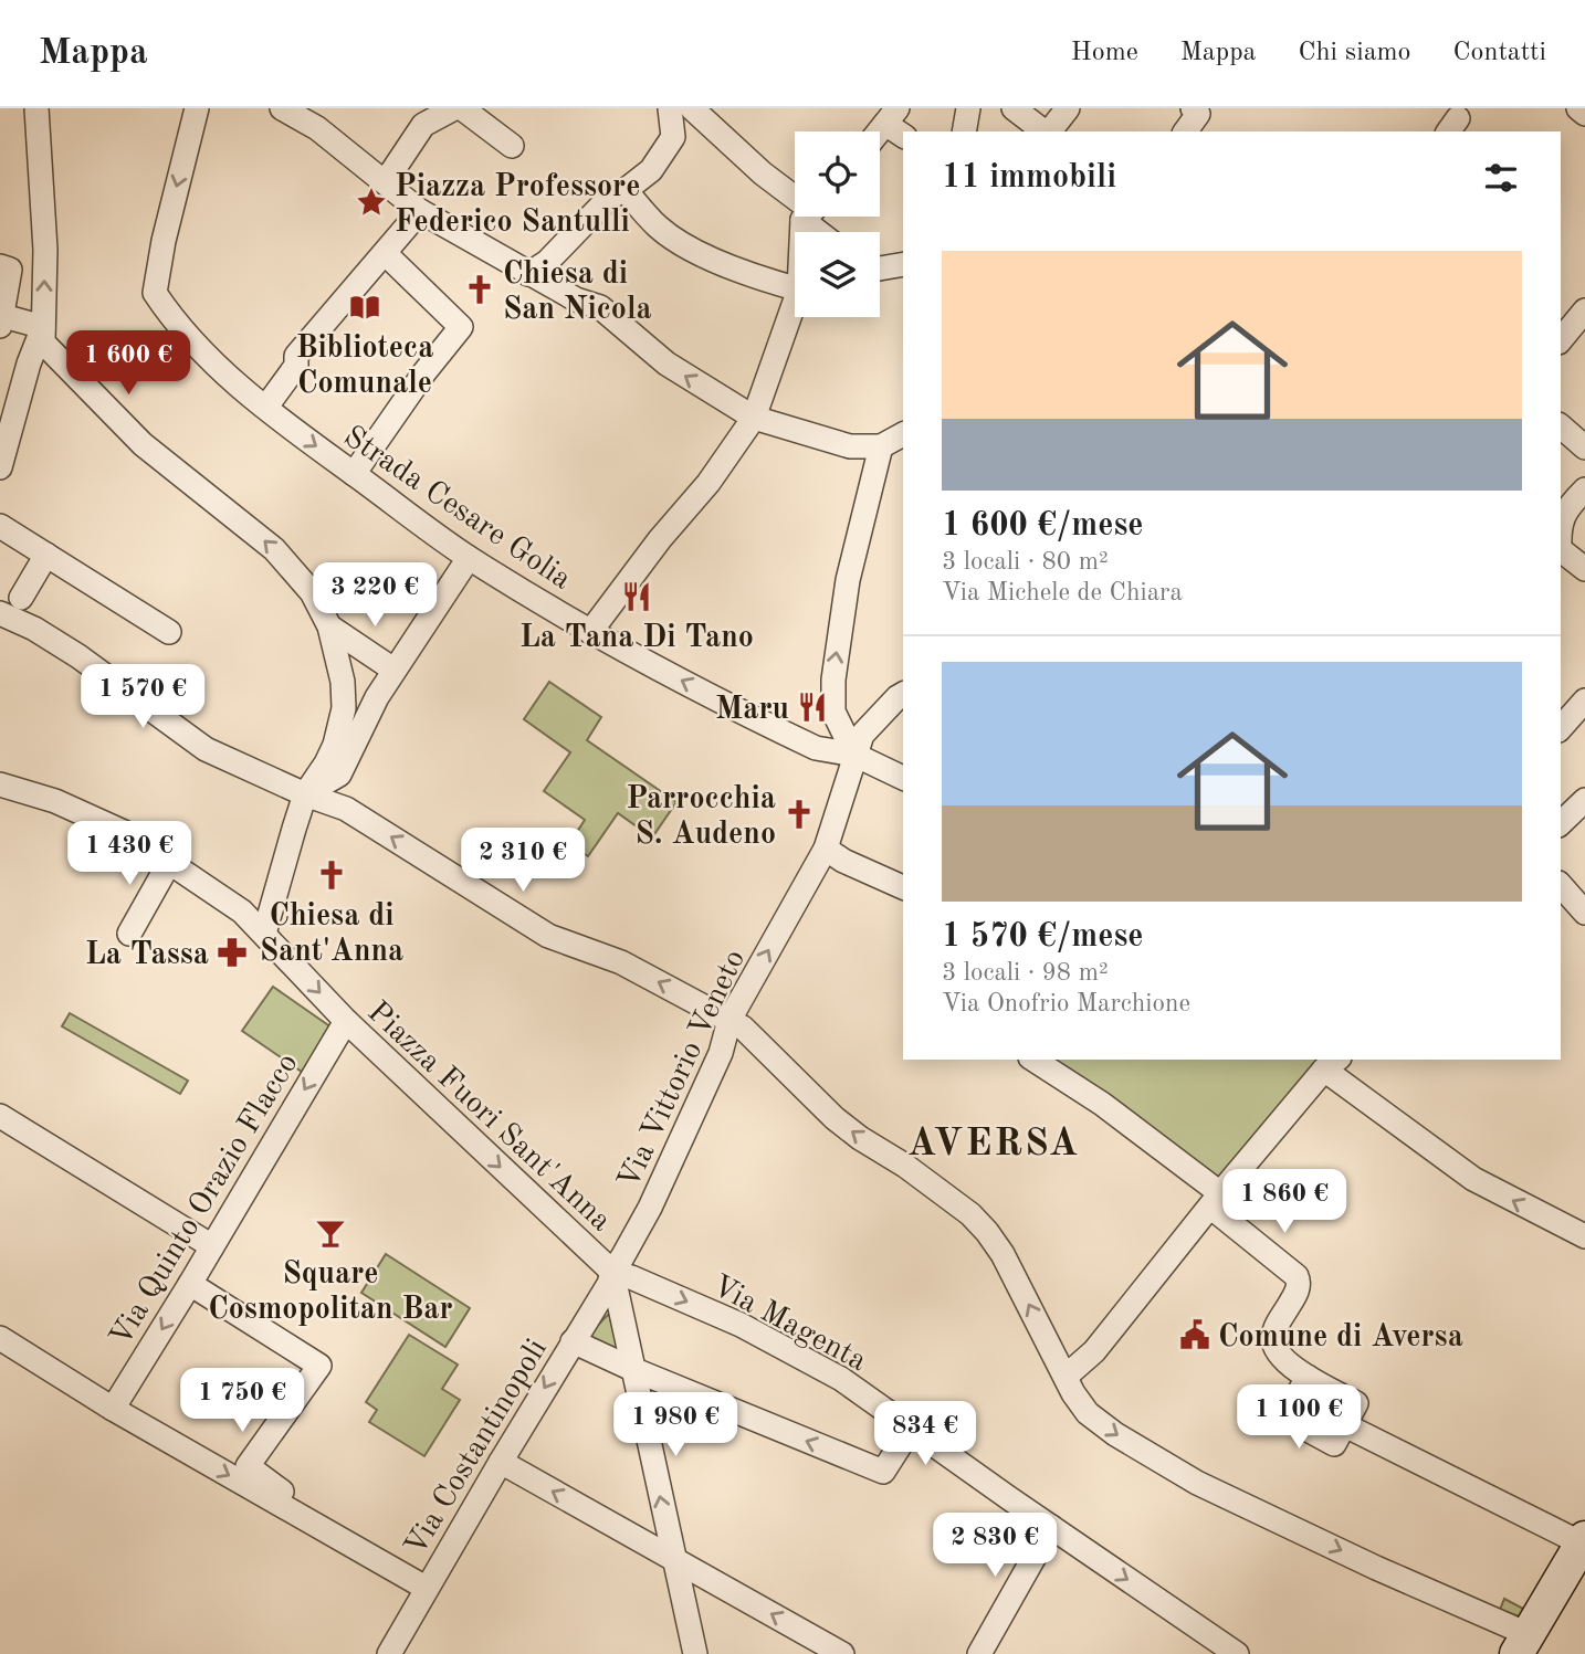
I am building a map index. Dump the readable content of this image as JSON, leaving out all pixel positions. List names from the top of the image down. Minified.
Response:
{"streets":{"street":["Strada Cesare Golia","Via Vittorio Veneto","Piazza Fuori Sant'Anna","Via Quinto Orazio Flacco","Via Magenta","Via Costantinopoli"]},"crossings":[["Strada Cesare Golia","Via Vittorio Veneto"],["Via Vittorio Veneto","Piazza Fuori Sant'Anna"],["Via Vittorio Veneto","Via Magenta"],["Via Vittorio Veneto","Via Costantinopoli"],["Piazza Fuori Sant'Anna","Via Quinto Orazio Flacco"],["Piazza Fuori Sant'Anna","Via Magenta"],["Piazza Fuori Sant'Anna","Via Costantinopoli"],["Via Magenta","Via Costantinopoli"]],"one_way":["Via Quinto Orazio Flacco"],"districts":["AVERSA"],"places":{"place":["Piazza Professore Federico Santulli"],"church":["Chiesa di San Nicola","Parrocchia S. Audeno","Chiesa di Sant'Anna"],"library":["Biblioteca Comunale"],"restaurant":["La Tana Di Tano","Maru"],"pharmacy":["La Tassa"],"bar":["Square Cosmopolitan Bar"],"public building":["Comune di Aversa"]},"page":{"header":"Mappa","nav":["Home","Mappa","Chi siamo","Contatti"],"heading":"11 immobili","list":[{"name":"1 600 €/mese","note":"3 locali · 80 m² · Via Michele de Chiara"},{"name":"1 570 €/mese","note":"3 locali · 98 m² · Via Onofrio Marchione"}],"price":["1 600 €","3 220 €","1 570 €","1 430 €","2 310 €","1 860 €","1 750 €","1 100 €","1 980 €","834 €","2 830 €"]}}
